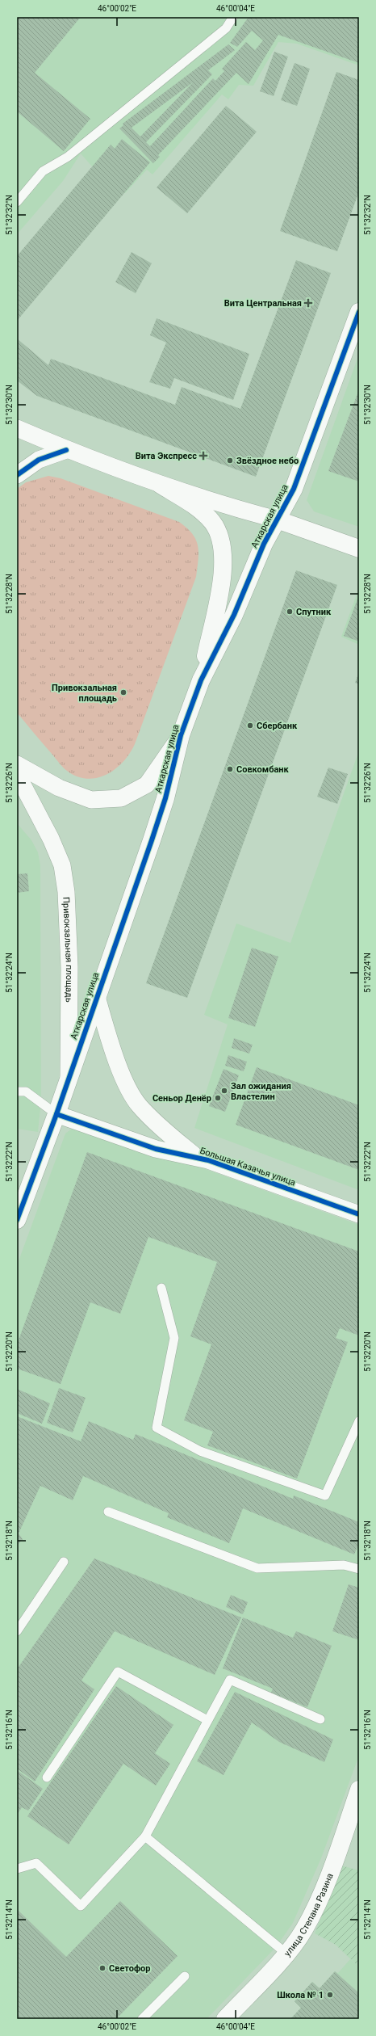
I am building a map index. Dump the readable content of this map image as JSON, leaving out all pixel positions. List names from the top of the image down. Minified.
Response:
{"streets":{"street":["Аткарская улица","Привокзальная площадь","Большая Казачья улица","улица Степана Разина"]},"crossings":[["Аткарская улица","Привокзальная площадь"],["Аткарская улица","Большая Казачья улица"]],"places":{"health":["Вита Центральная","Вита Экспресс"],"other":["Звёздное небо","Спутник","Привокзальная площадь","Сбербанк","Совкомбанк","Зал ожидания Властелин","Сеньор Денёр","Светофор","Школа № 1"]},"coordinates":["46°00'02\"E","46°00'04\"E","51°32'32\"N","51°32'30\"N","51°32'28\"N","51°32'26\"N","51°32'24\"N","51°32'22\"N","51°32'20\"N","51°32'18\"N","51°32'16\"N","51°32'14\"N"]}
